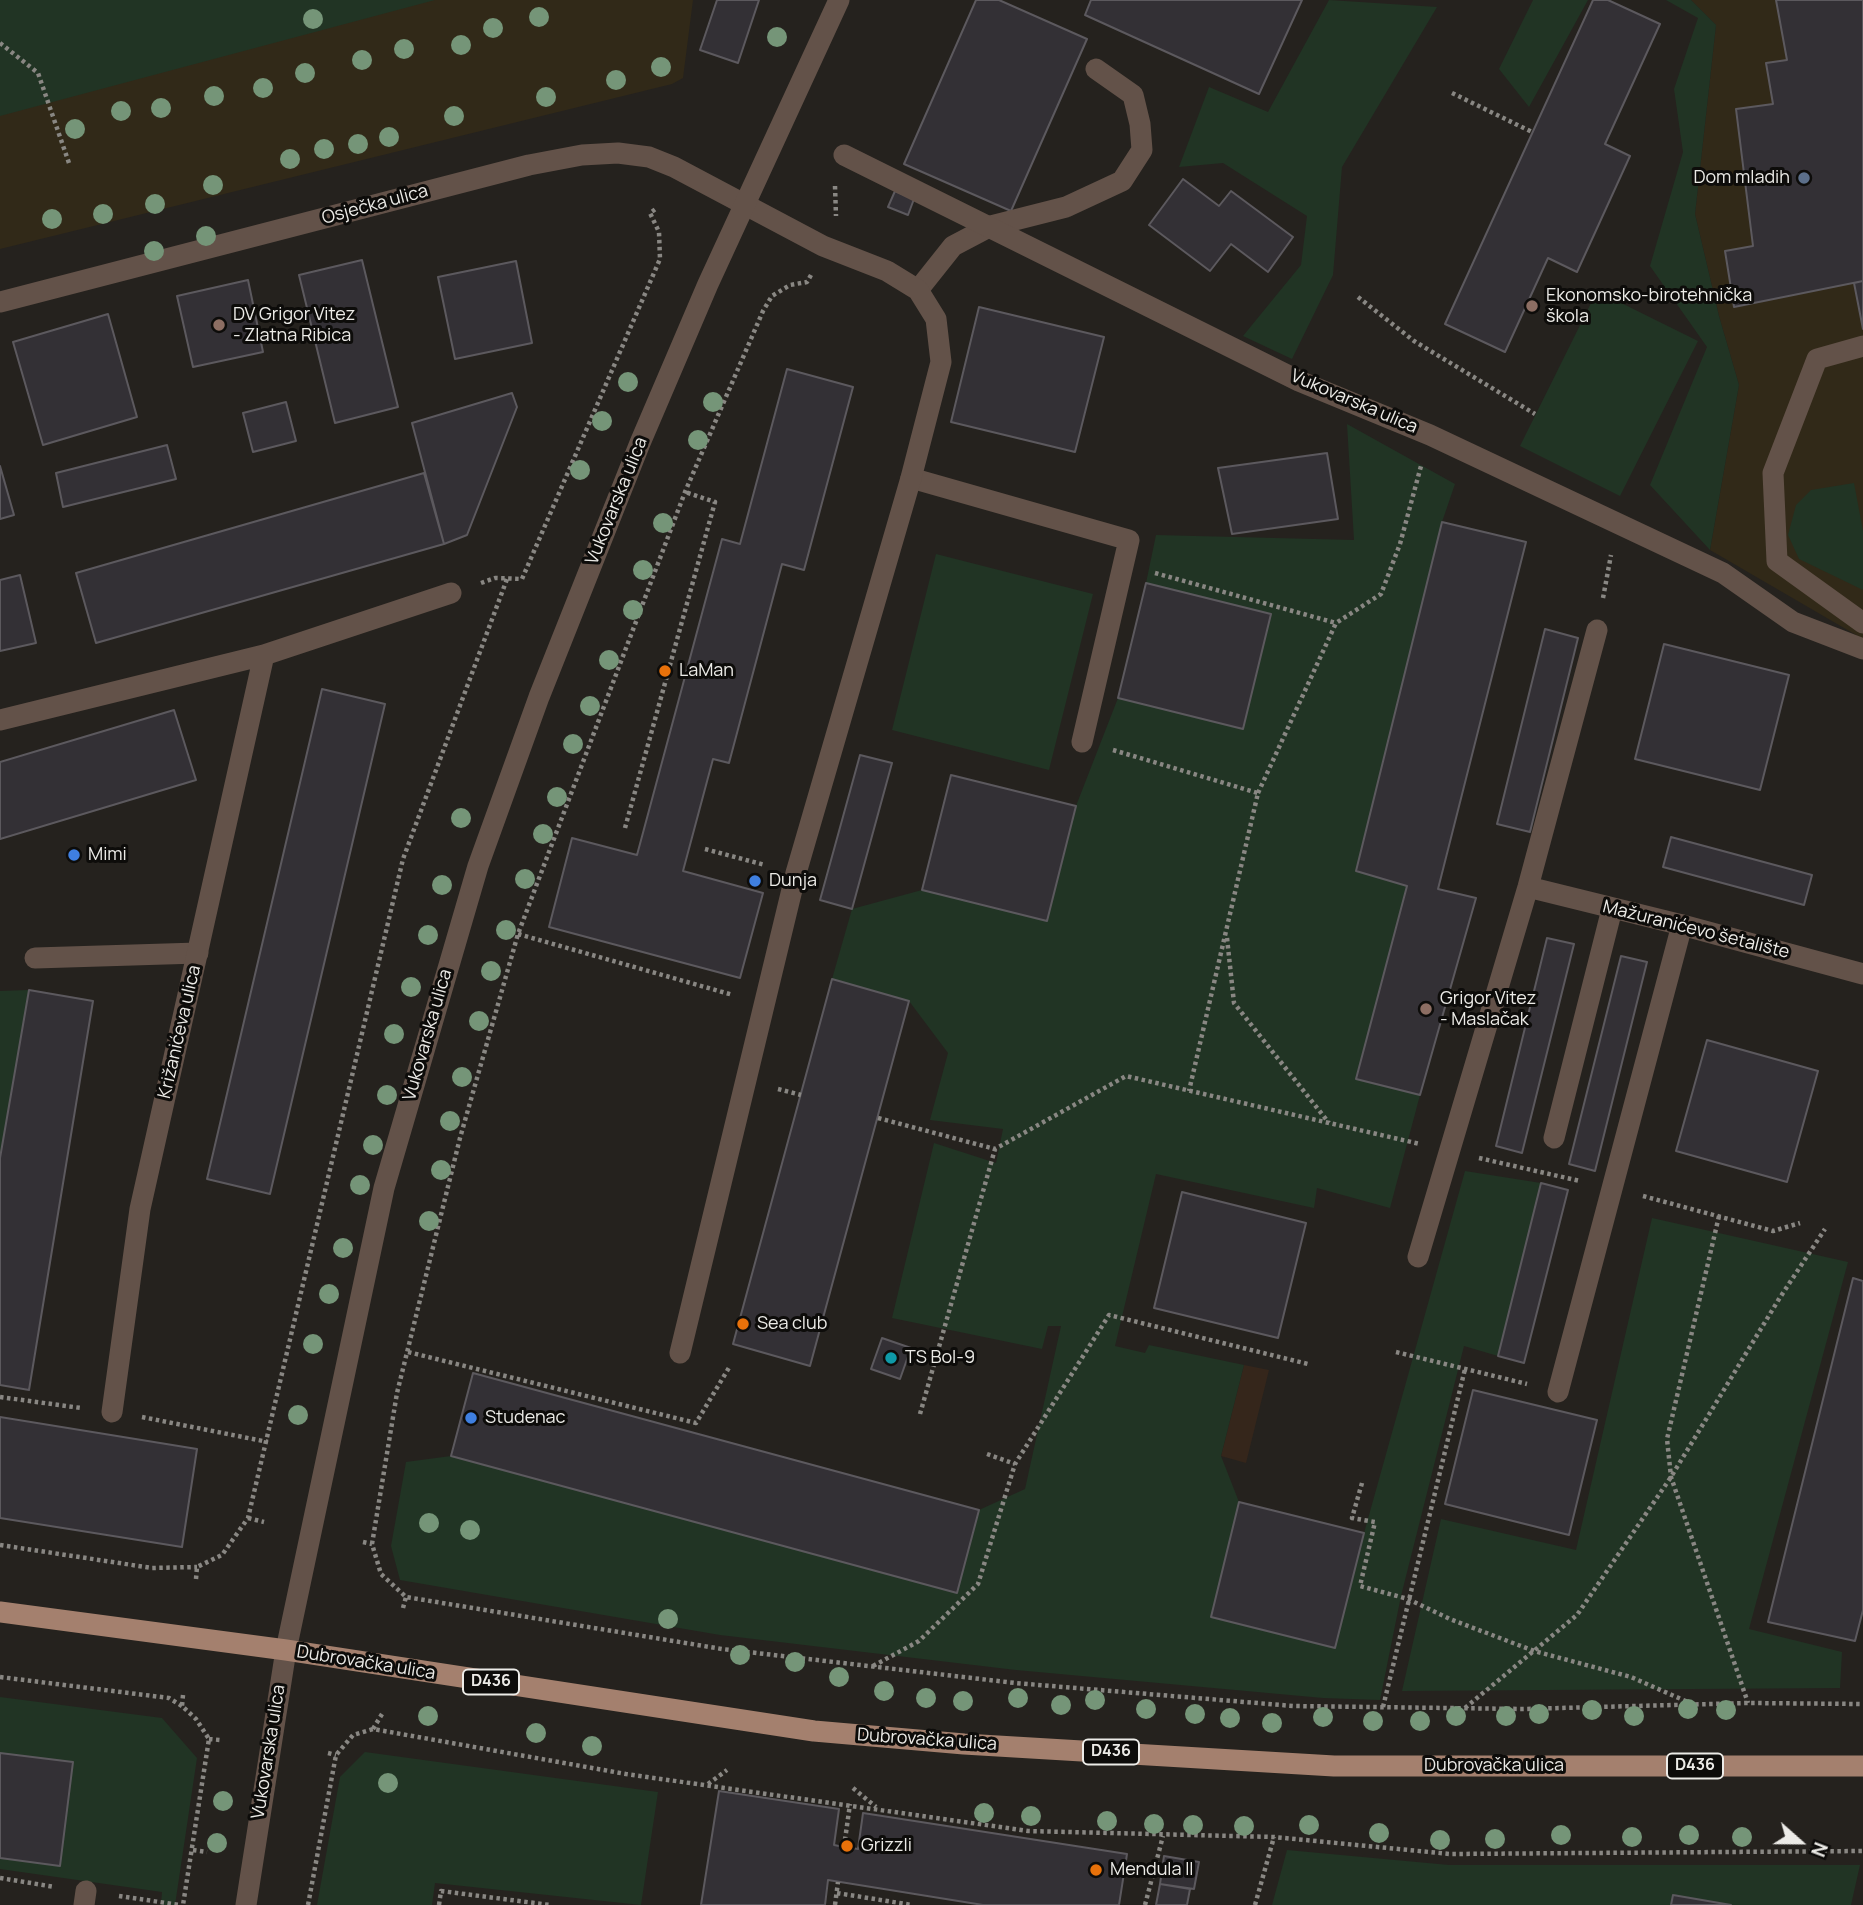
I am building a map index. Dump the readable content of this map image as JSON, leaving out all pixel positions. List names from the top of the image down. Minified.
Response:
{"streets":{"main road":["Dubrovačka ulica","D436"],"street":["Osječka ulica","Vukovarska ulica","Mažuranićevo šetalište","Križanićeva ulica"]},"crossings":[["Osječka ulica","Vukovarska ulica"],["Vukovarska ulica","Dubrovačka ulica"]],"places":["Dom mladih","Ekonomsko-birotehnička škola","DV Grigor Vitez - Zlatna Ribica","LaMan","Mimi","Dunja","Grigor Vitez - Maslačak","Sea club","TS Bol-9","Studenac","Grizzli","Mendula II"],"north":"right"}
